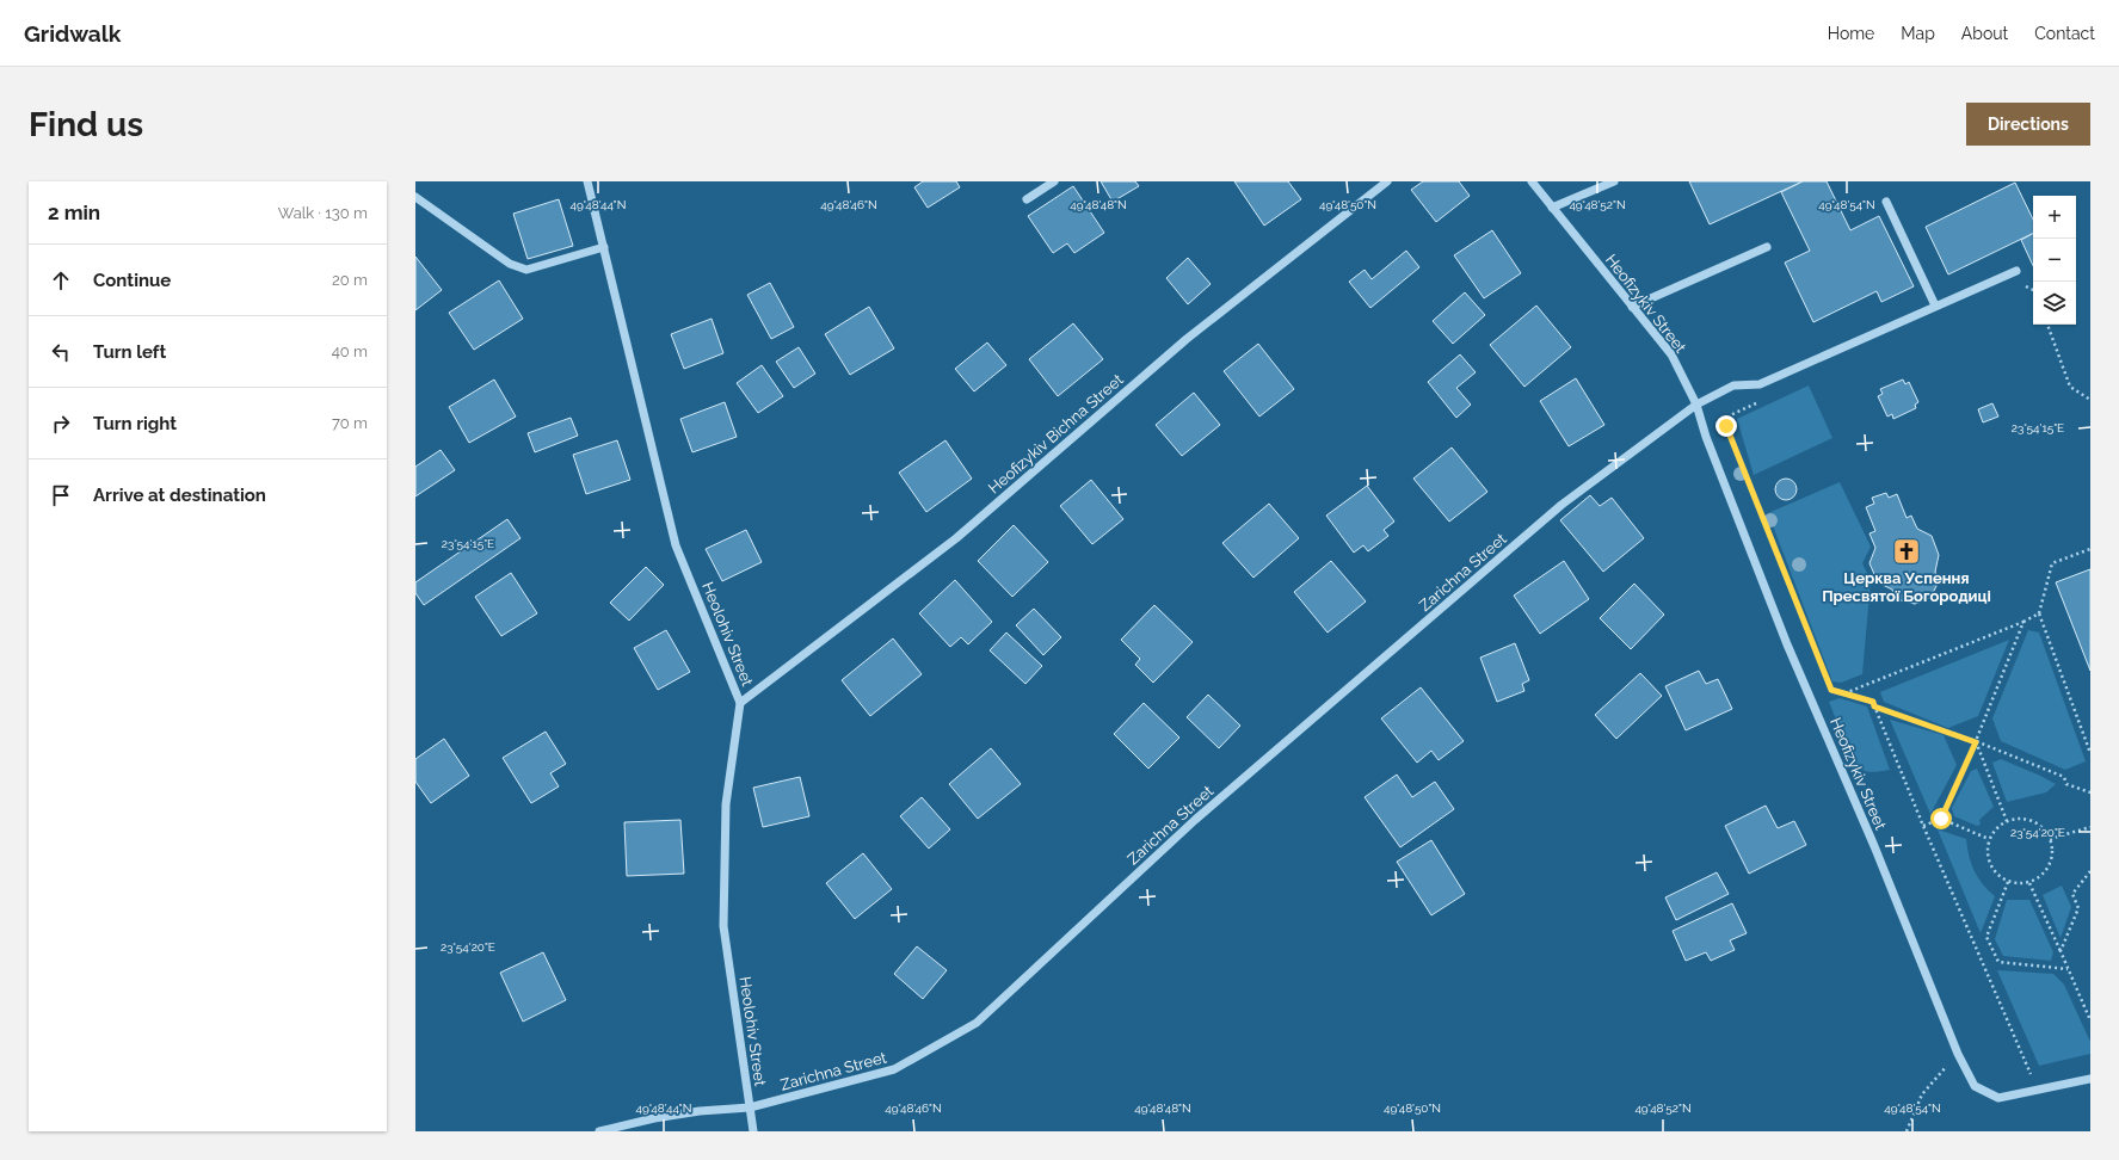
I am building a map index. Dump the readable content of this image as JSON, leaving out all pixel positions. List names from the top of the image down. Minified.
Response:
{"streets":{"street":["Heofizykiv Street","Heofizykiv Bichna Street","Zarichna Street","Heolohiv Street"]},"crossings":[["Heofizykiv Street","Zarichna Street"],["Heofizykiv Bichna Street","Heolohiv Street"],["Zarichna Street","Heolohiv Street"]],"places":{"church":["Церква Успення Пресвятої Богородиці"]},"page":{"header":"Gridwalk","nav":["Home","Map","About","Contact"],"buttons":"Directions","title":"Find us","heading":["2 min","Walk · 130 m"],"map_buttons":["+","−"],"list":[["Continue","20 m"],["Turn left","40 m"],["Turn right","70 m"],"Arrive at destination"]},"coordinates":["49°48'44\"N","49°48'46\"N","49°48'48\"N","49°48'50\"N","49°48'52\"N","49°48'54\"N","23°54'15\"E","23°54'20\"E"]}
